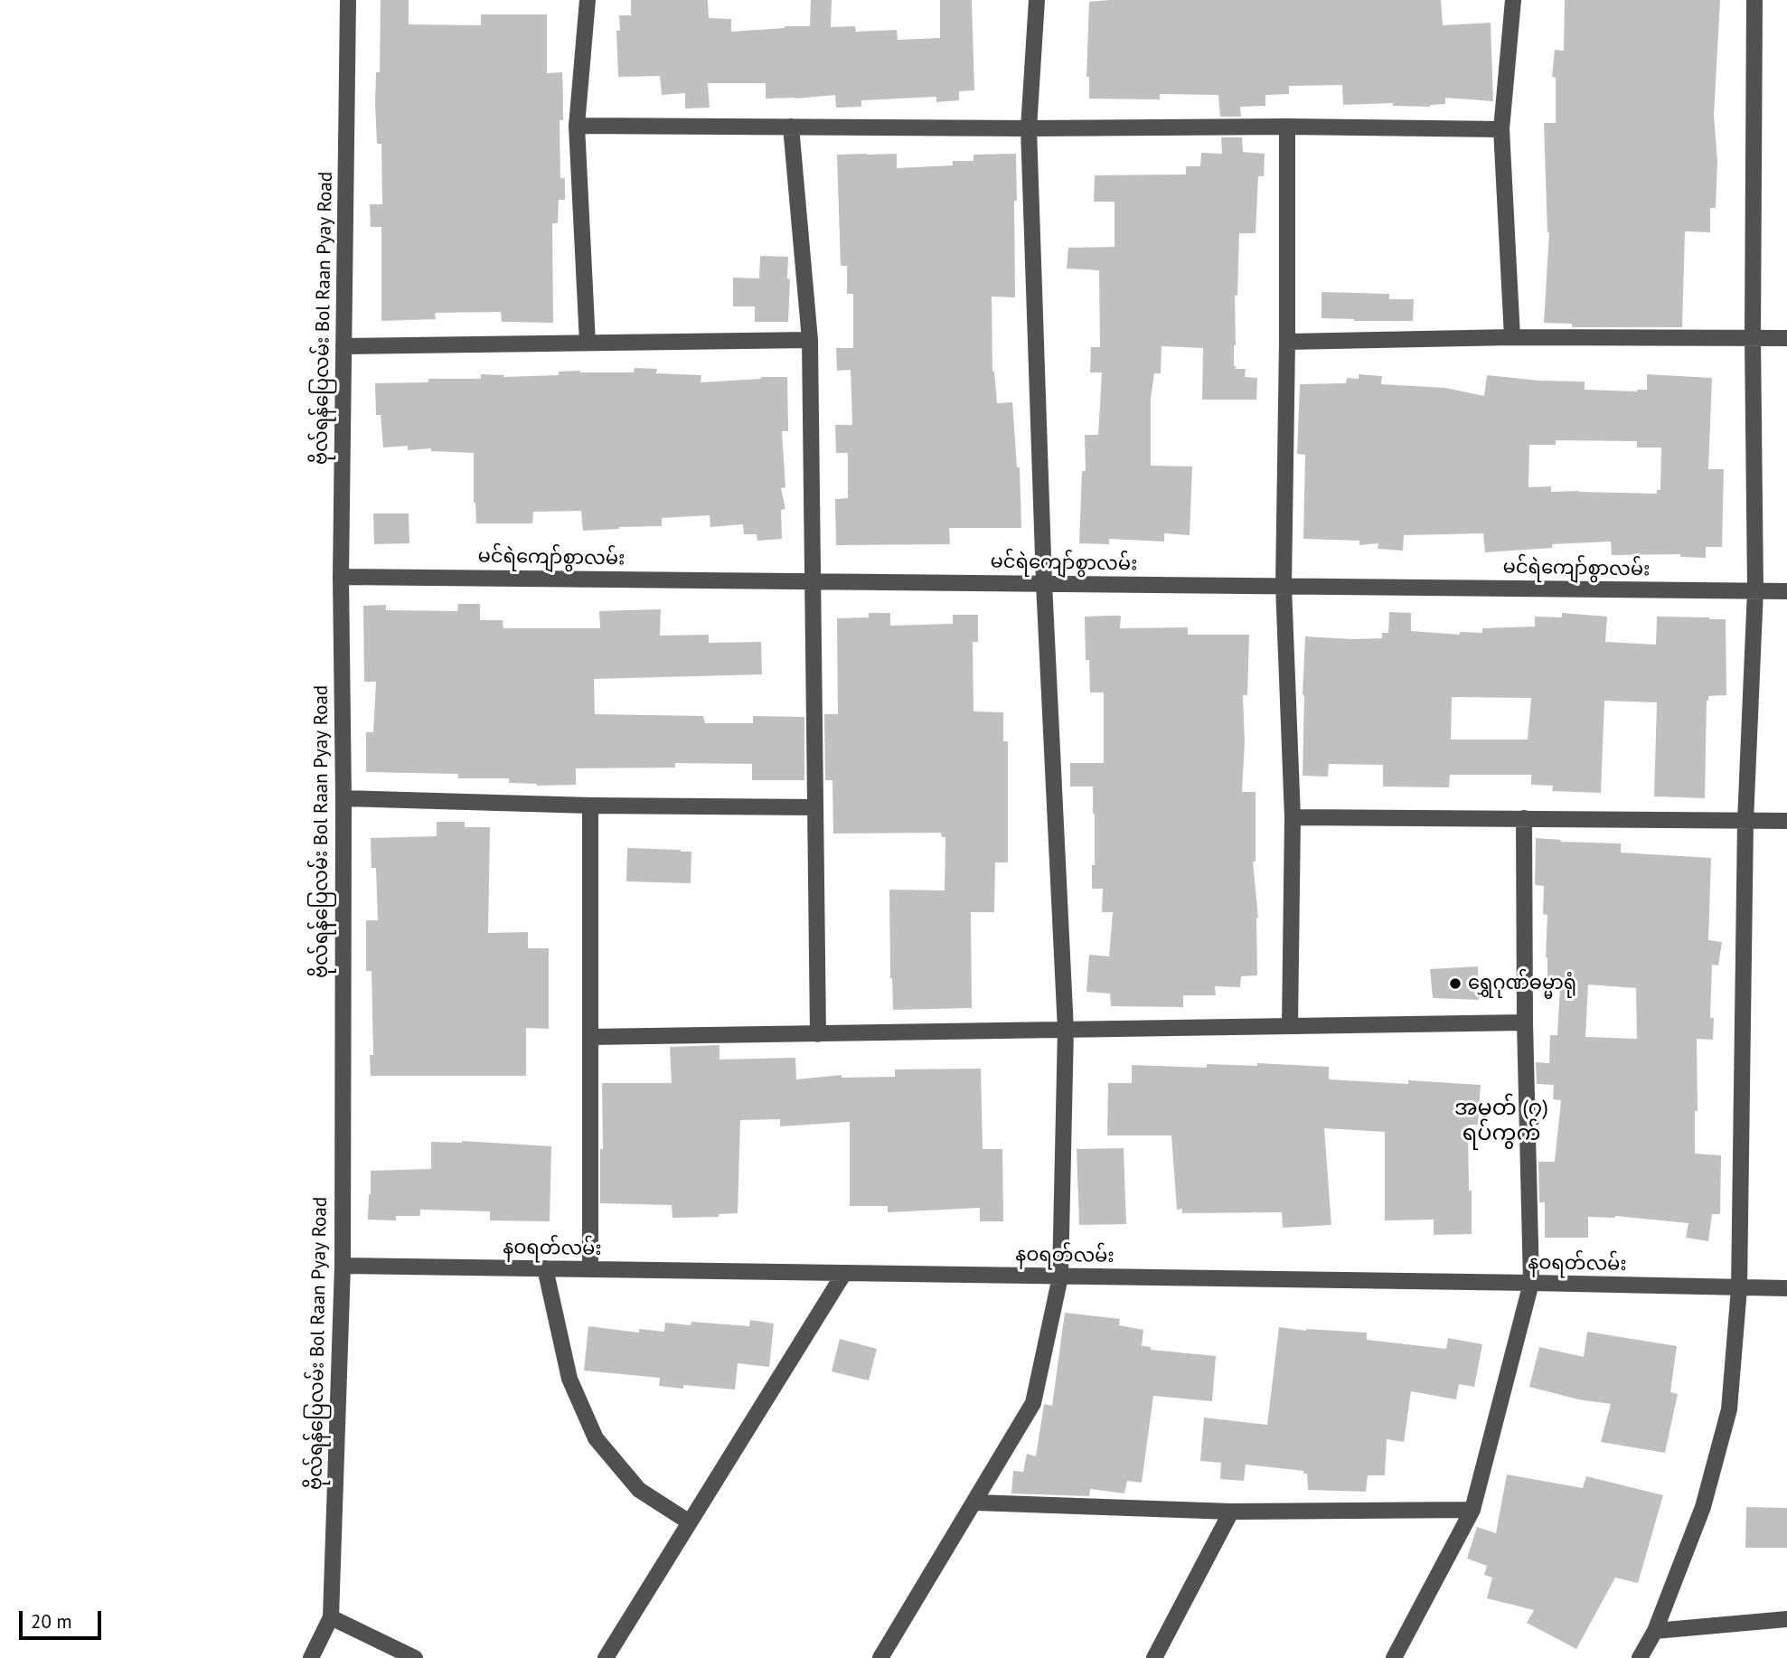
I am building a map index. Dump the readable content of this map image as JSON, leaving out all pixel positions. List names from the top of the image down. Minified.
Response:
{"streets":{"street":["ဗိုလ်ရန်ပြေလမ်း Bol Raan Pyay Road","မင်ရဲကျော်စွာလမ်း","နဝရတ်လမ်း"]},"crossings":[["ဗိုလ်ရန်ပြေလမ်း Bol Raan Pyay Road","မင်ရဲကျော်စွာလမ်း"],["ဗိုလ်ရန်ပြေလမ်း Bol Raan Pyay Road","နဝရတ်လမ်း"]],"districts":["အမှတ် (၇) ရပ်ကွက်"],"places":["ရွှေဂုဏ်ဓမ္မာရုံ"],"scale_bar":"20 m"}
